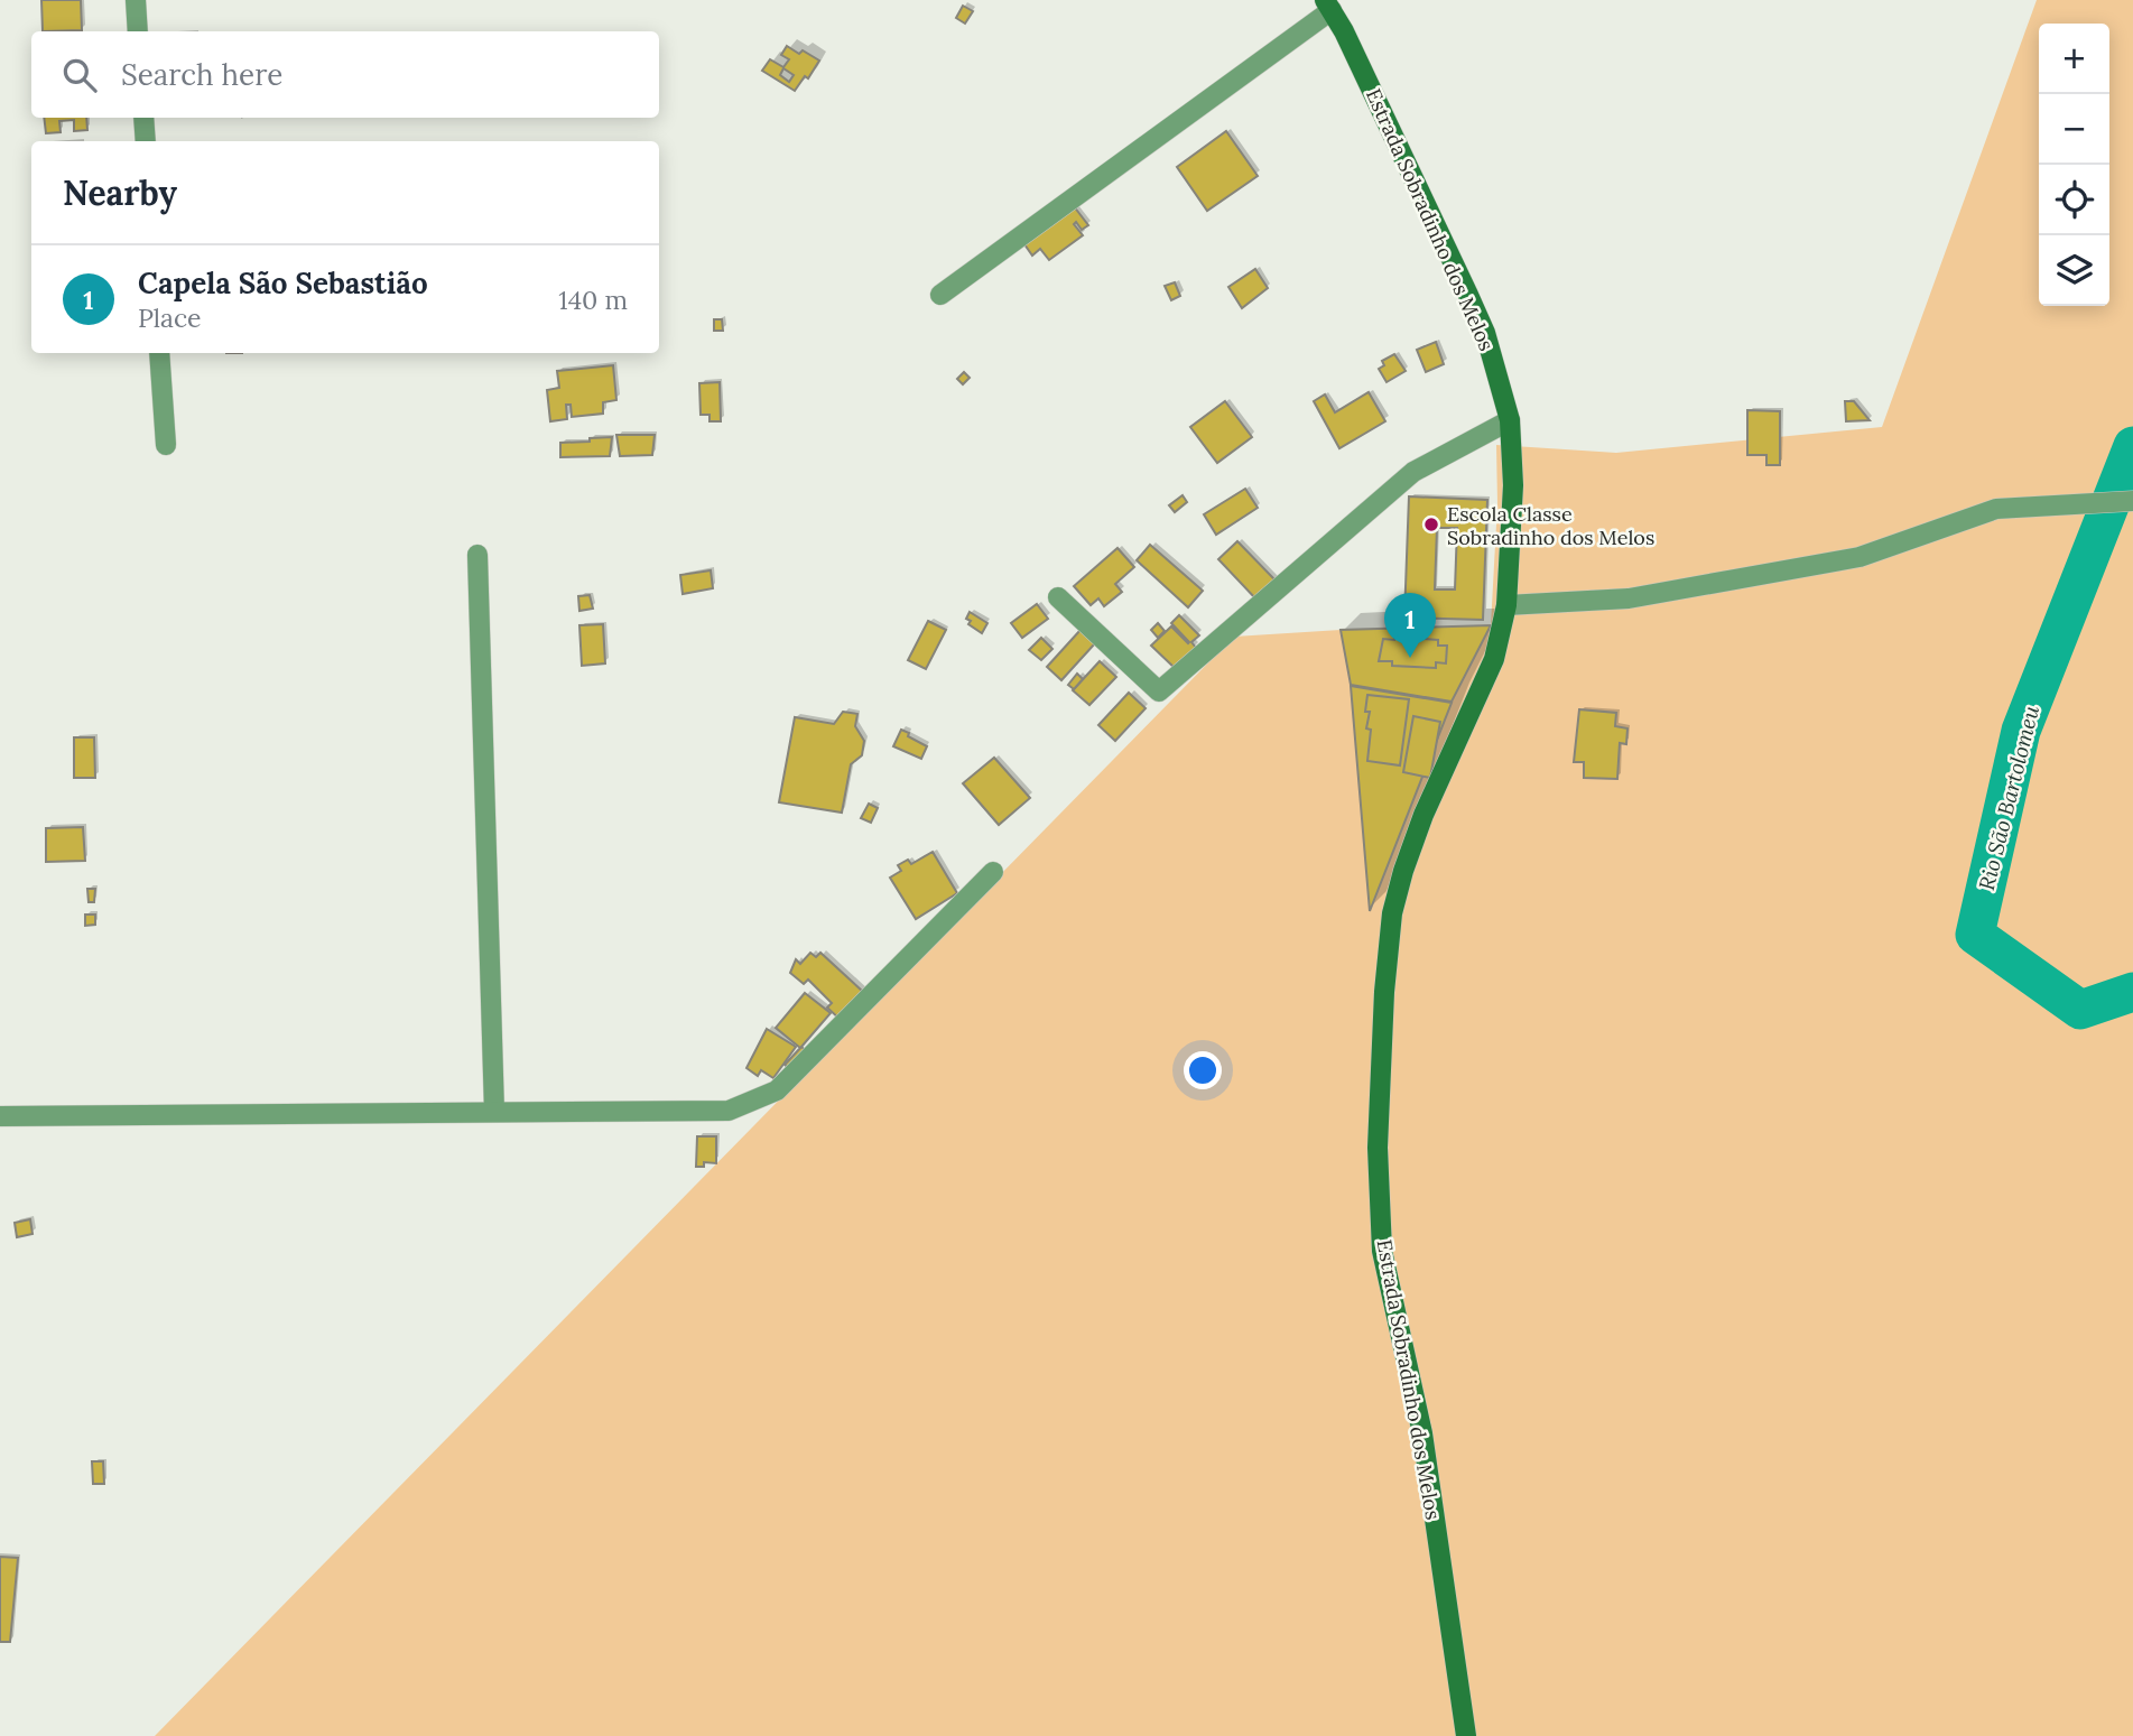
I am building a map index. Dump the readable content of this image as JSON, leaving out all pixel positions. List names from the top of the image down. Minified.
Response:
{"streets":{"street":["Estrada Sobradinho dos Melos"]},"water":["Rio São Bartolomeu"],"places":["Escola Classe Sobradinho dos Melos"],"page":{"map_buttons":["+","−"],"search":"Search here","heading":"Nearby","list":[{"mark":"1","name":"Capela São Sebastião","note":"Place","value":"140 m"}],"pins":"1"}}
